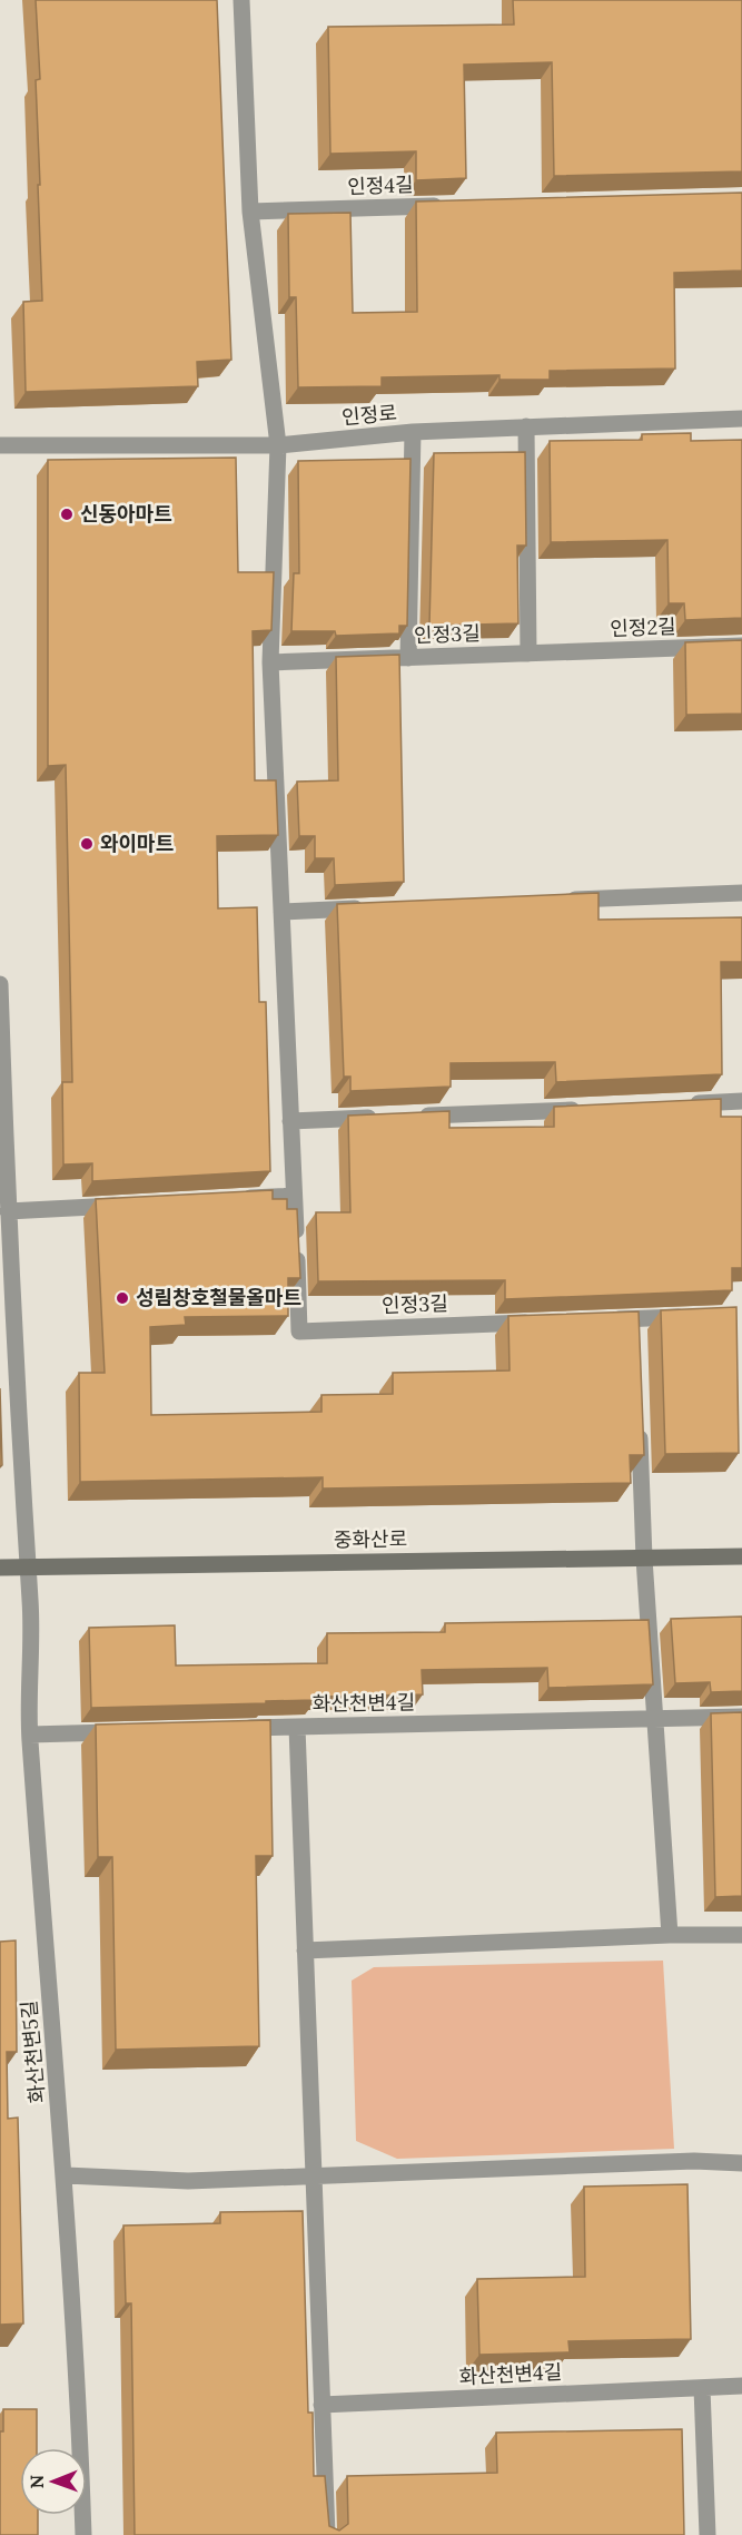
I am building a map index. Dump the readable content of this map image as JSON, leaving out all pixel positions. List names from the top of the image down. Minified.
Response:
{"streets":{"street":["인정4길","인정로","인정2길","인정3길","중화산로","화산천변4길","화산천변5길"]},"crossings":[["인정로","인정3길"],["인정2길","인정3길"],["중화산로","화산천변5길"]],"places":["신동아마트","와이마트","성림창호철물올마트"],"north":"left"}
